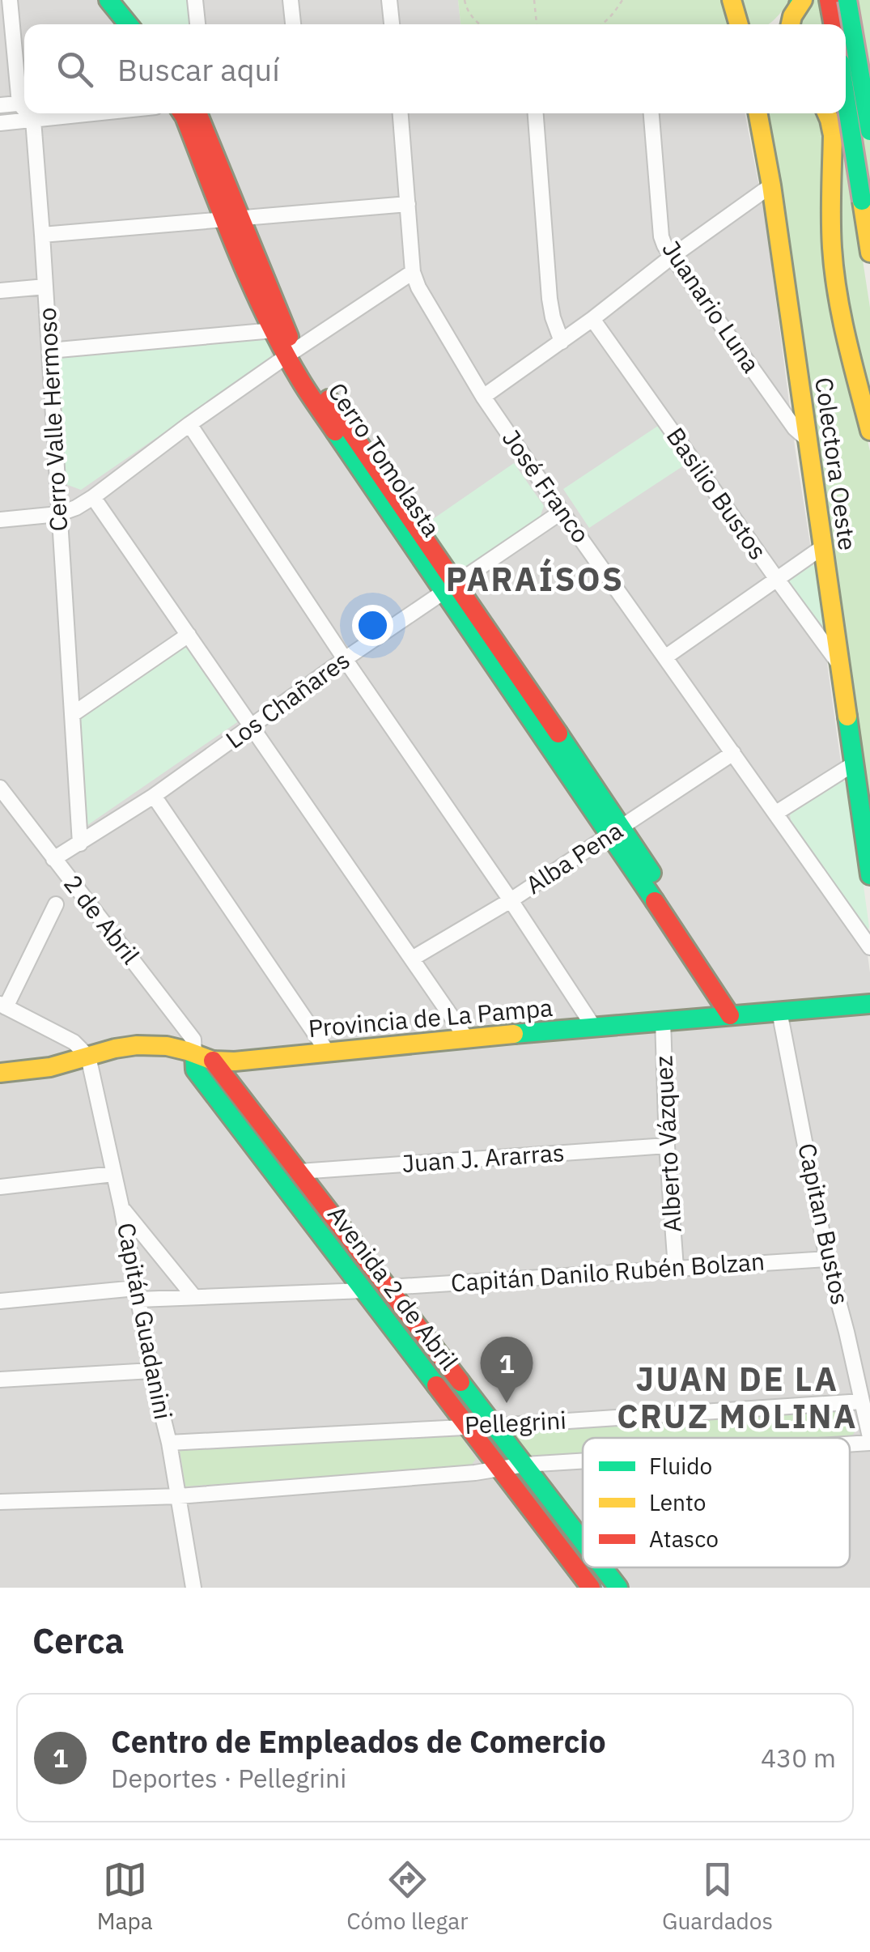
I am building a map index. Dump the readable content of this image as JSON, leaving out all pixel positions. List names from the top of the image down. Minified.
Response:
{"streets":{"main road":["Cerro Tomolasta","Colectora Oeste","Provincia de La Pampa","Avenida 2 de Abril"],"street":["Juanario Luna","Cerro Valle Hermoso","José Franco","Basilio Bustos","Los Chañares","Alba Pena","2 de Abril","Alberto Vázquez","Juan J. Ararras","Capitan Bustos","Capitán Danilo Rubén Bolzan","Capitán Guadanini","Pellegrini"]},"crossings":[["Juanario Luna","Colectora Oeste"],["Cerro Valle Hermoso","Los Chañares"],["Cerro Tomolasta","Los Chañares"],["Cerro Tomolasta","Alba Pena"],["Cerro Tomolasta","Provincia de La Pampa"],["Colectora Oeste","Basilio Bustos"],["José Franco","Los Chañares"],["José Franco","Alba Pena"],["Los Chañares","2 de Abril"],["2 de Abril","Provincia de La Pampa"],["2 de Abril","Avenida 2 de Abril"],["Provincia de La Pampa","Alberto Vázquez"],["Provincia de La Pampa","Capitan Bustos"],["Provincia de La Pampa","Avenida 2 de Abril"],["Provincia de La Pampa","Capitán Guadanini"],["Alberto Vázquez","Juan J. Ararras"],["Alberto Vázquez","Capitán Danilo Rubén Bolzan"],["Juan J. Ararras","Avenida 2 de Abril"],["Capitan Bustos","Capitán Danilo Rubén Bolzan"],["Capitan Bustos","Pellegrini"],["Capitán Danilo Rubén Bolzan","Avenida 2 de Abril"],["Avenida 2 de Abril","Pellegrini"],["Capitán Guadanini","Pellegrini"]],"districts":["PARAÍSOS","JUAN DE LA CRUZ MOLINA"],"legend":["Fluido","Lento","Atasco"],"page":{"search":"Buscar aquí","pins":"1","heading":"Cerca","list":[{"mark":"1","name":"Centro de Empleados de Comercio","note":"Deportes · Pellegrini","value":"430 m"}],"nav":["Mapa","Cómo llegar","Guardados"]}}
